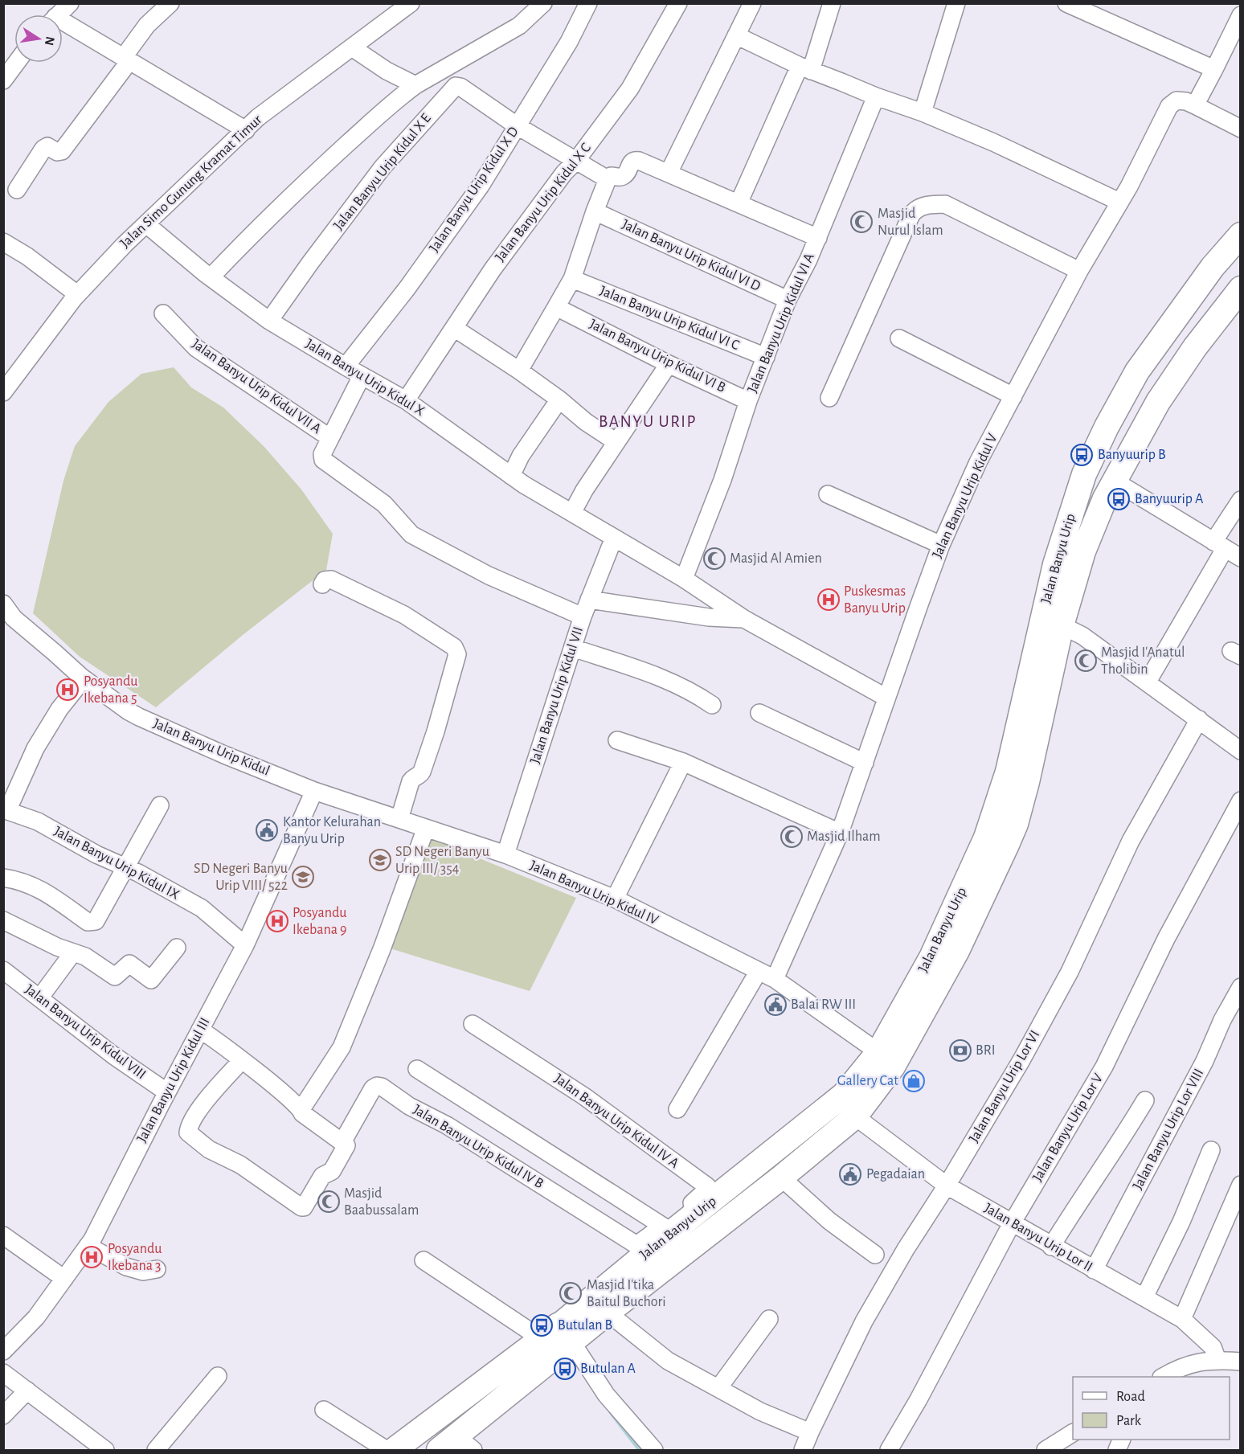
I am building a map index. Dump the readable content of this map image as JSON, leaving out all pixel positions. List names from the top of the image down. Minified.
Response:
{"streets":{"main road":["Jalan Banyu Urip"],"street":["Jalan Banyu Urip Kidul X E","Jalan Simo Gunung Kramat Timur","Jalan Banyu Urip Kidul X D","Jalan Banyu Urip Kidul X C","Jalan Banyu Urip Kidul VI D","Jalan Banyu Urip Kidul VI C","Jalan Banyu Urip Kidul VI A","Jalan Banyu Urip Kidul VI B","Jalan Banyu Urip Kidul X","Jalan Banyu Urip Kidul VII A","Jalan Banyu Urip Kidul V","Jalan Banyu Urip Kidul VII","Jalan Banyu Urip Kidul","Jalan Banyu Urip Kidul IX","Jalan Banyu Urip Kidul IV","Jalan Banyu Urip Kidul VIII","Jalan Banyu Urip Kidul III","Jalan Banyu Urip Lor VI","Jalan Banyu Urip Kidul IV A","Jalan Banyu Urip Lor V","Jalan Banyu Urip Lor VIII","Jalan Banyu Urip Kidul IV B","Jalan Banyu Urip Lor II"]},"crossings":[["Jalan Banyu Urip Kidul X E","Jalan Banyu Urip Kidul X D"],["Jalan Banyu Urip Kidul X E","Jalan Banyu Urip Kidul X"],["Jalan Simo Gunung Kramat Timur","Jalan Banyu Urip Kidul X"],["Jalan Banyu Urip Kidul X D","Jalan Banyu Urip Kidul X"],["Jalan Banyu Urip Kidul X C","Jalan Banyu Urip Kidul X"],["Jalan Banyu Urip Kidul VI D","Jalan Banyu Urip Kidul VI A"],["Jalan Banyu Urip Kidul VI C","Jalan Banyu Urip Kidul VI A"],["Jalan Banyu Urip Kidul VI A","Jalan Banyu Urip Kidul VI B"],["Jalan Banyu Urip Kidul VI A","Jalan Banyu Urip Kidul X"],["Jalan Banyu Urip Kidul X","Jalan Banyu Urip Kidul VII A"],["Jalan Banyu Urip Kidul X","Jalan Banyu Urip Kidul V"],["Jalan Banyu Urip Kidul X","Jalan Banyu Urip Kidul VII"],["Jalan Banyu Urip Kidul VII A","Jalan Banyu Urip Kidul VII"],["Jalan Banyu Urip Kidul V","Jalan Banyu Urip Kidul IV"],["Jalan Banyu Urip","Jalan Banyu Urip Kidul IV"],["Jalan Banyu Urip","Jalan Banyu Urip Kidul IV A"],["Jalan Banyu Urip","Jalan Banyu Urip Lor II"],["Jalan Banyu Urip Kidul VII","Jalan Banyu Urip Kidul IV"],["Jalan Banyu Urip Kidul","Jalan Banyu Urip Kidul IV"],["Jalan Banyu Urip Kidul","Jalan Banyu Urip Kidul III"],["Jalan Banyu Urip Kidul IX","Jalan Banyu Urip Kidul III"],["Jalan Banyu Urip Kidul IV","Jalan Banyu Urip Kidul III"],["Jalan Banyu Urip Kidul VIII","Jalan Banyu Urip Kidul III"],["Jalan Banyu Urip Lor VI","Jalan Banyu Urip Lor II"],["Jalan Banyu Urip Kidul IV A","Jalan Banyu Urip Kidul IV B"],["Jalan Banyu Urip Lor V","Jalan Banyu Urip Lor II"],["Jalan Banyu Urip Lor VIII","Jalan Banyu Urip Lor II"]],"districts":["BANYU URIP"],"places":{"mosque":["Masjid Nurul Islam","Masjid Al Amien","Masjid I'Anatul Tholibin","Masjid Ilham","Masjid Baabussalam","Masjid I'tika Baitul Buchori"],"bus stop":["Banyuurip B","Banyuurip A","Butulan B","Butulan A"],"hospital":["Puskesmas Banyu Urip","Posyandu Ikebana 5","Posyandu Ikebana 9","Posyandu Ikebana 3"],"public building":["Kantor Kelurahan Banyu Urip","Balai RW III","Pegadaian"],"school or university":["SD Negeri Banyu Urip III/ 354","SD Negeri Banyu Urip VIII/ 522"],"bank":["BRI"],"shop":["Gallery Cat"]},"legend":["Road","Park"],"north":"right"}
